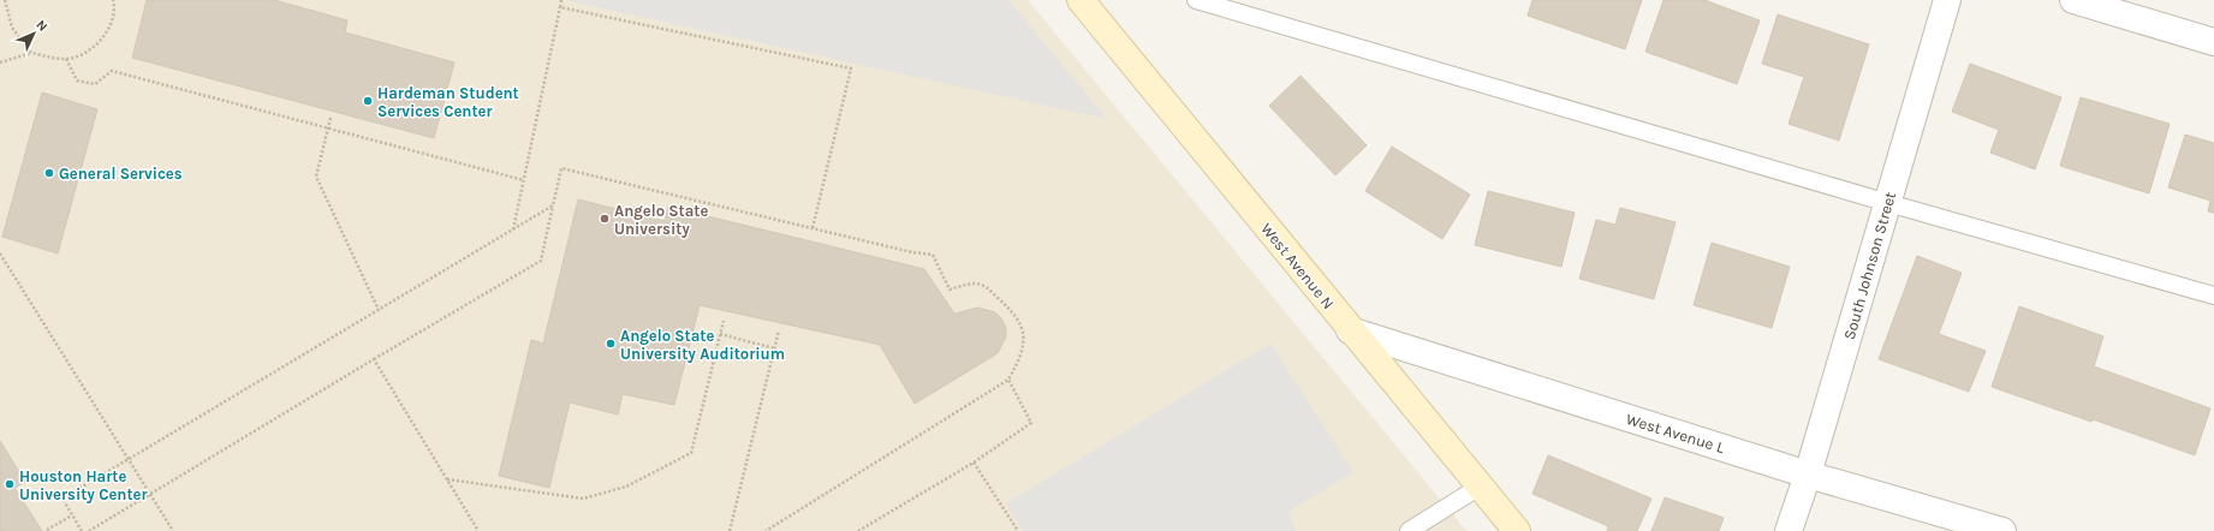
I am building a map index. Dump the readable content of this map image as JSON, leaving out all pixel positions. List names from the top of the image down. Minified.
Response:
{"streets":{"main road":["West Avenue N"],"street":["South Johnson Street","West Avenue L"]},"crossings":[["West Avenue N","West Avenue L"],["South Johnson Street","West Avenue L"]],"places":["Hardeman Student Services Center","General Services","Angelo State University","Angelo State University Auditorium","Houston Harte University Center"],"north":"top right"}
